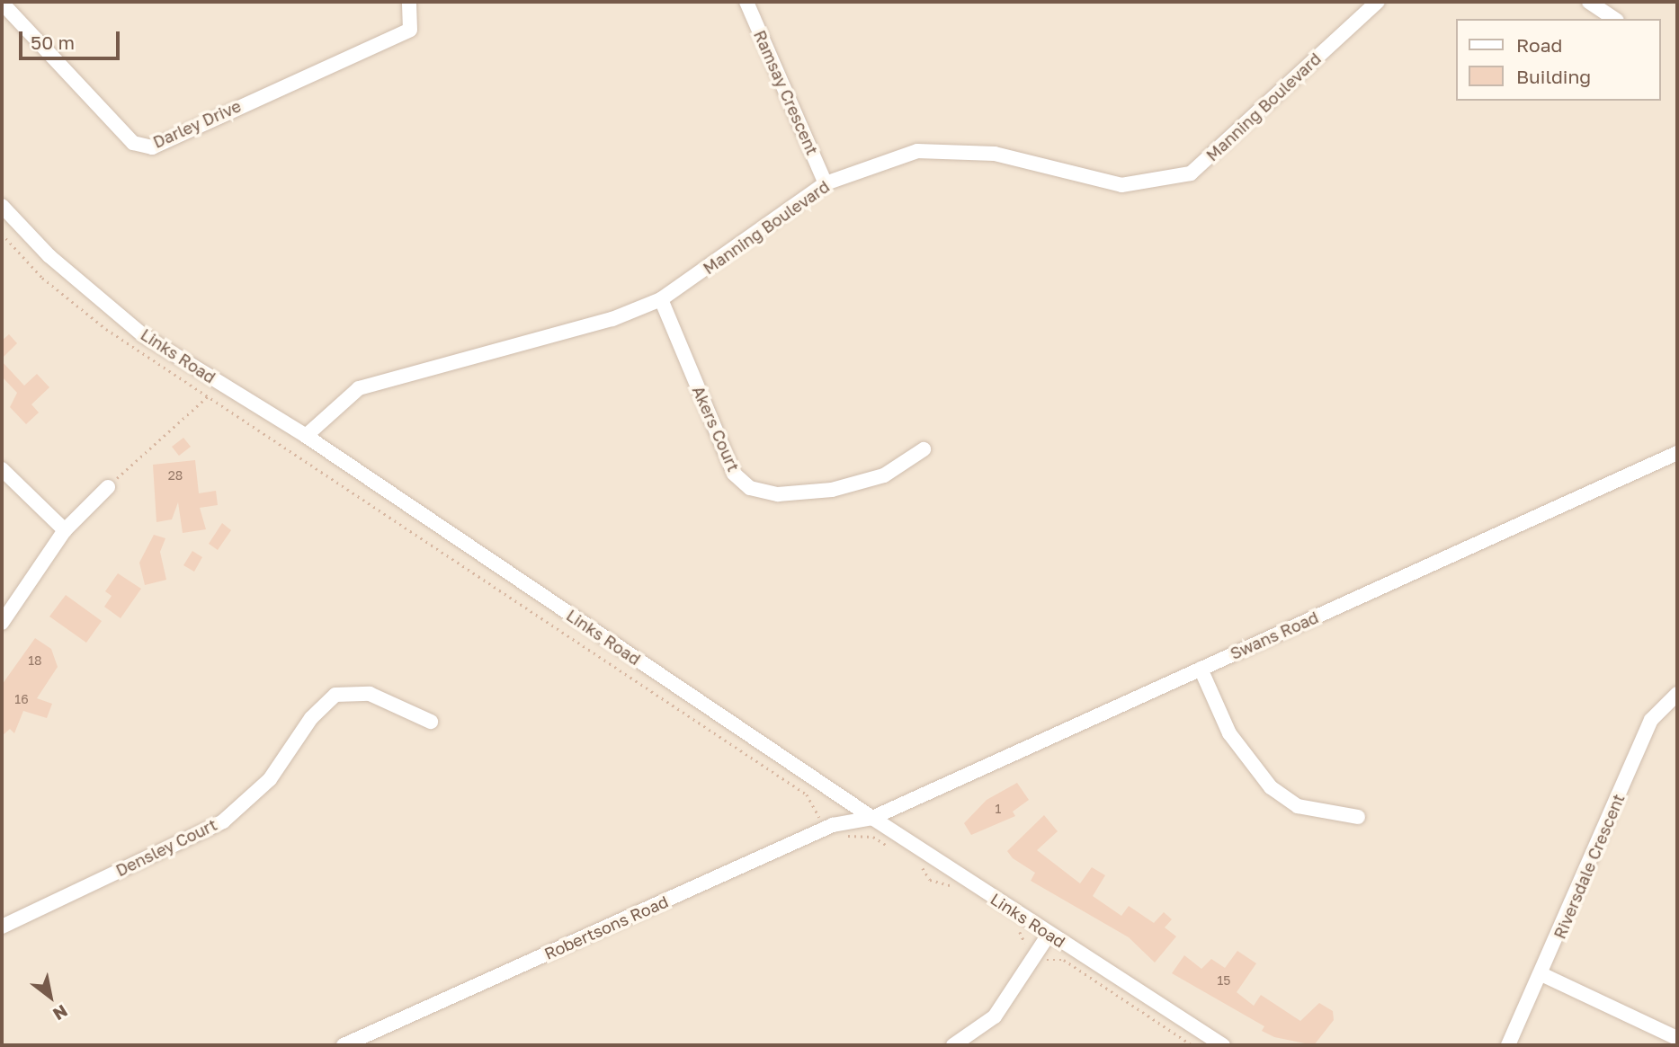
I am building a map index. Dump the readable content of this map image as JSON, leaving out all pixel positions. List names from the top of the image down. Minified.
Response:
{"streets":{"street":["Ramsay Crescent","Manning Boulevard","Darley Drive","Links Road","Akers Court","Swans Road","Densley Court","Riversdale Crescent","Robertsons Road"]},"crossings":[["Ramsay Crescent","Manning Boulevard"],["Manning Boulevard","Links Road"],["Manning Boulevard","Akers Court"],["Links Road","Swans Road"],["Links Road","Robertsons Road"],["Swans Road","Robertsons Road"]],"house_numbers":["28","18","16","1","15"],"legend":["Road","Building"],"scale_bar":"50 m","north":"bottom right"}
